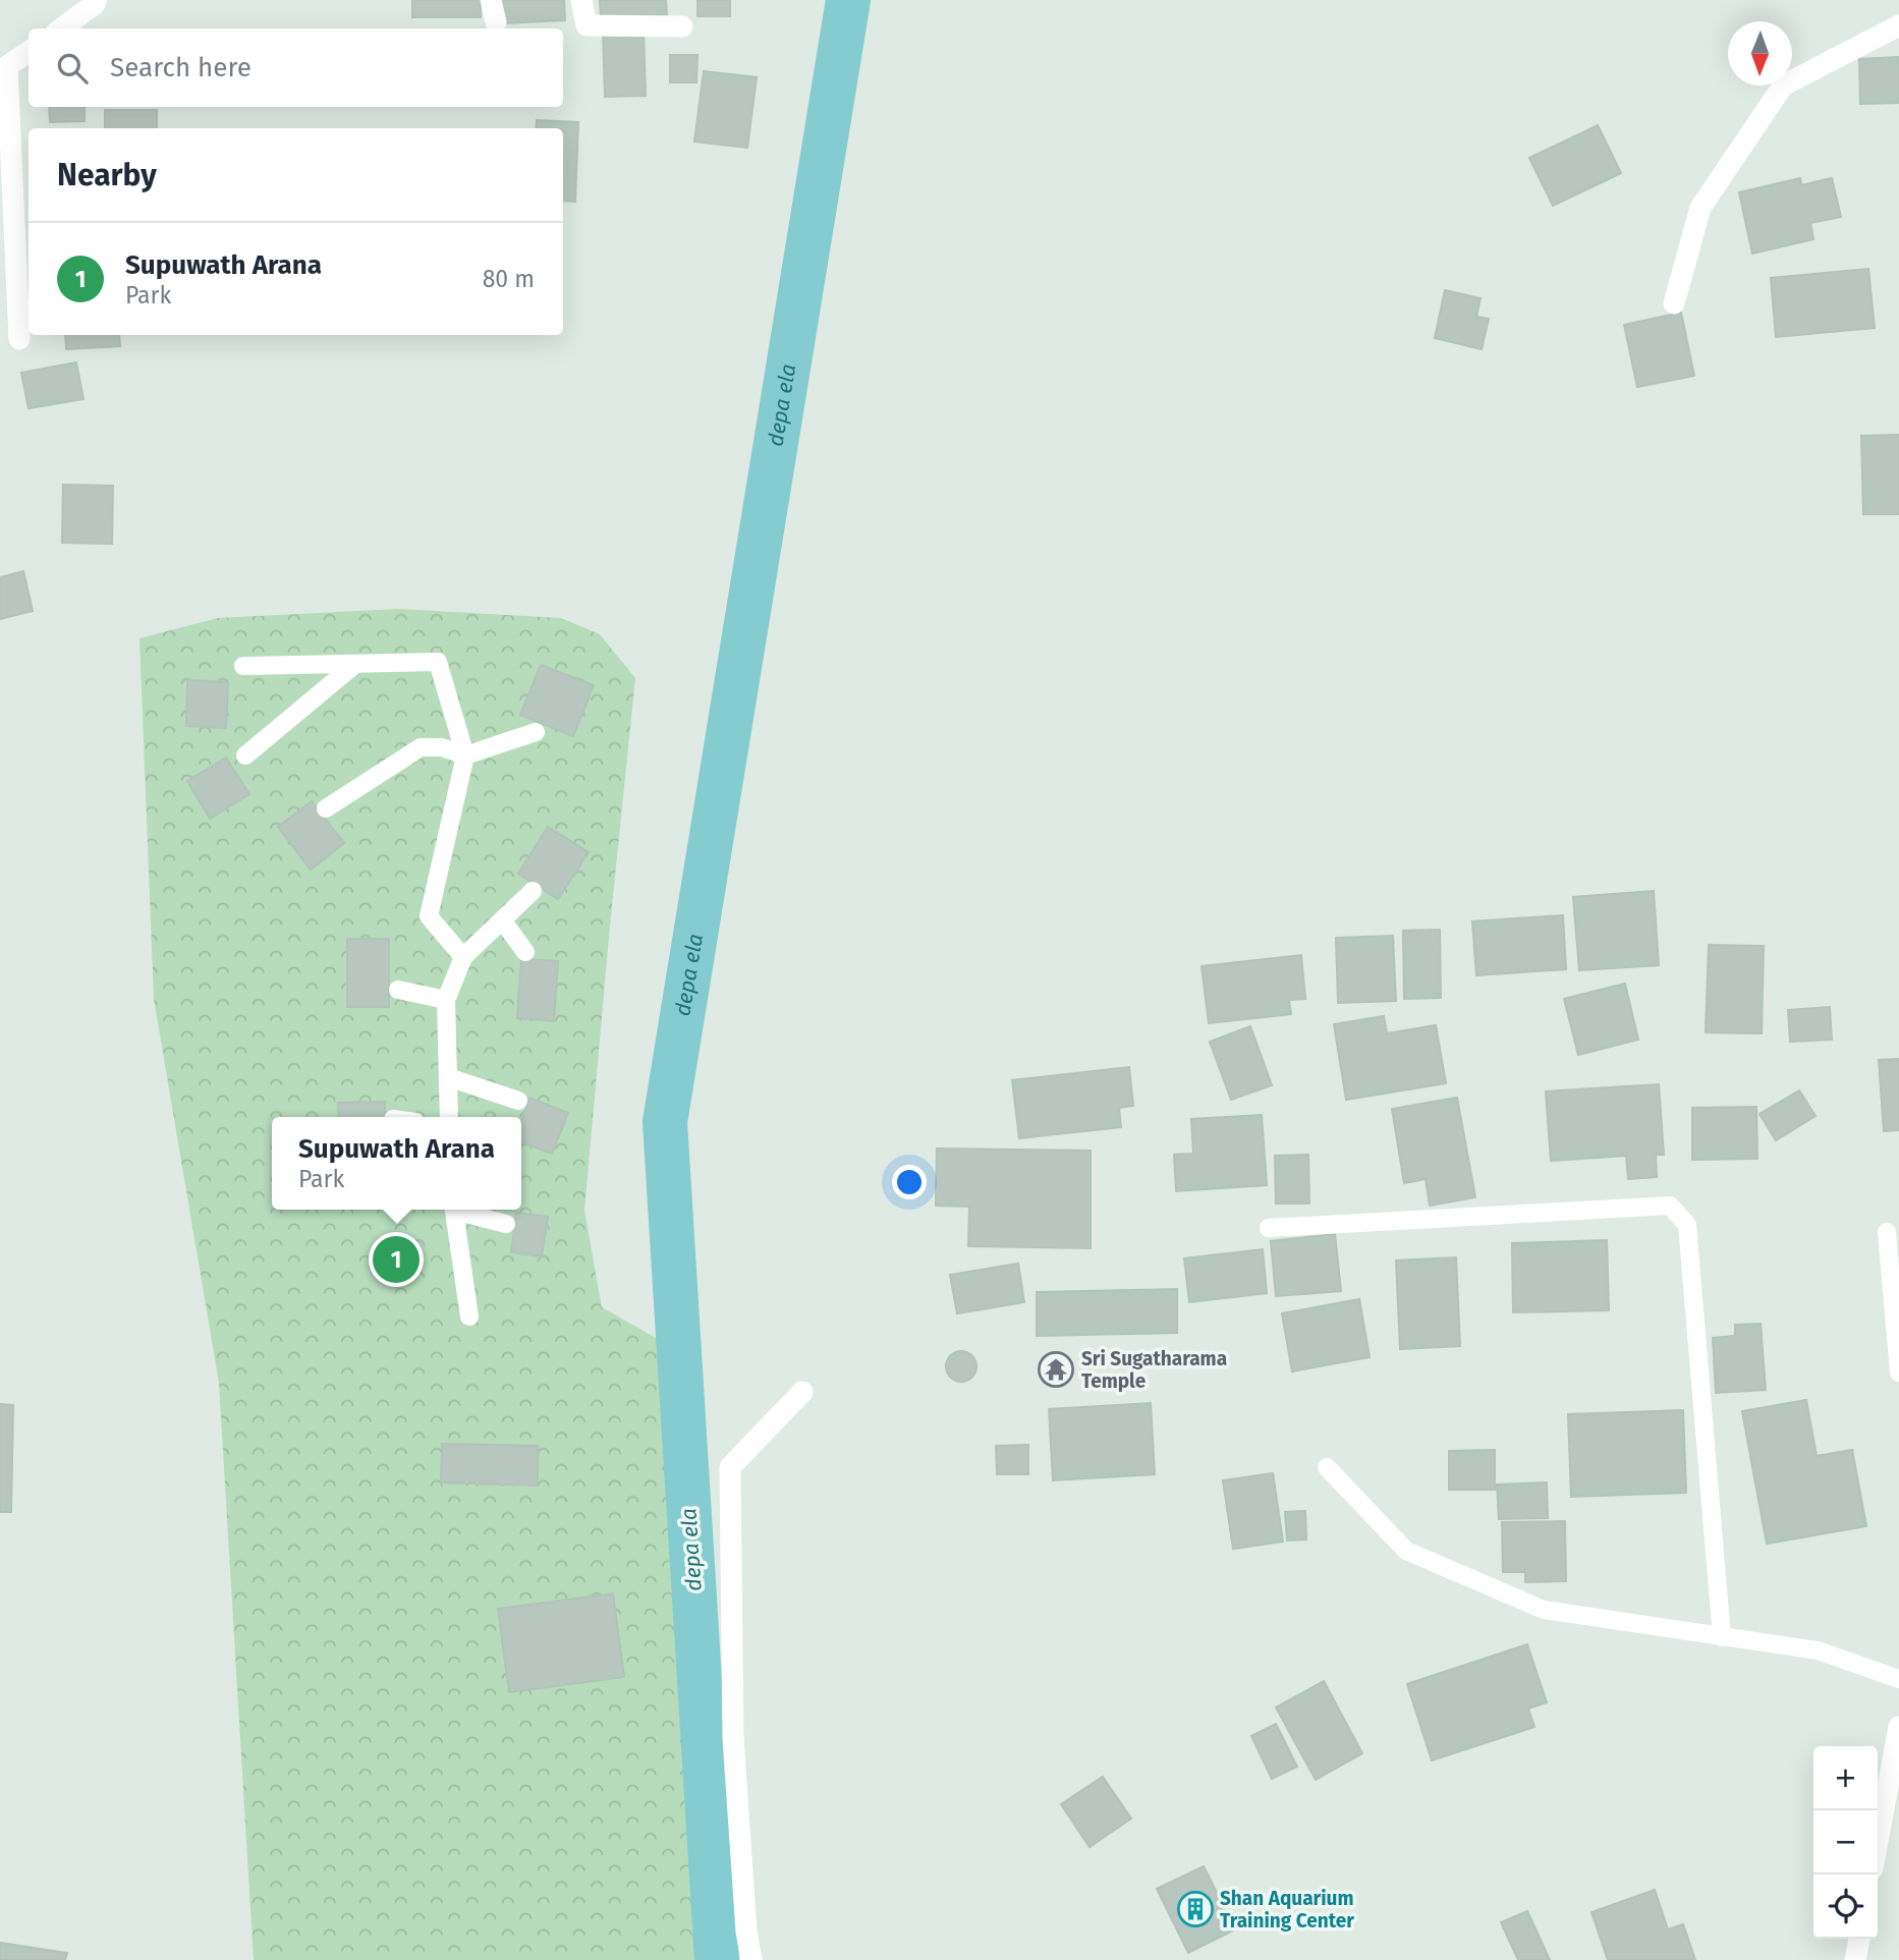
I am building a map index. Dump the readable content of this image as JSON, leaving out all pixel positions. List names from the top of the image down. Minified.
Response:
{"water":["depa ela"],"places":{"temple":["Sri Sugatharama Temple"],"building":["Shan Aquarium Training Center"]},"north":"bottom","page":{"search":"Search here","heading":"Nearby","list":[{"mark":"1","name":"Supuwath Arana","note":"Park","value":"80 m"}],"popup":["Supuwath Arana","Park"],"pins":"1","map_buttons":["+","−"]}}
